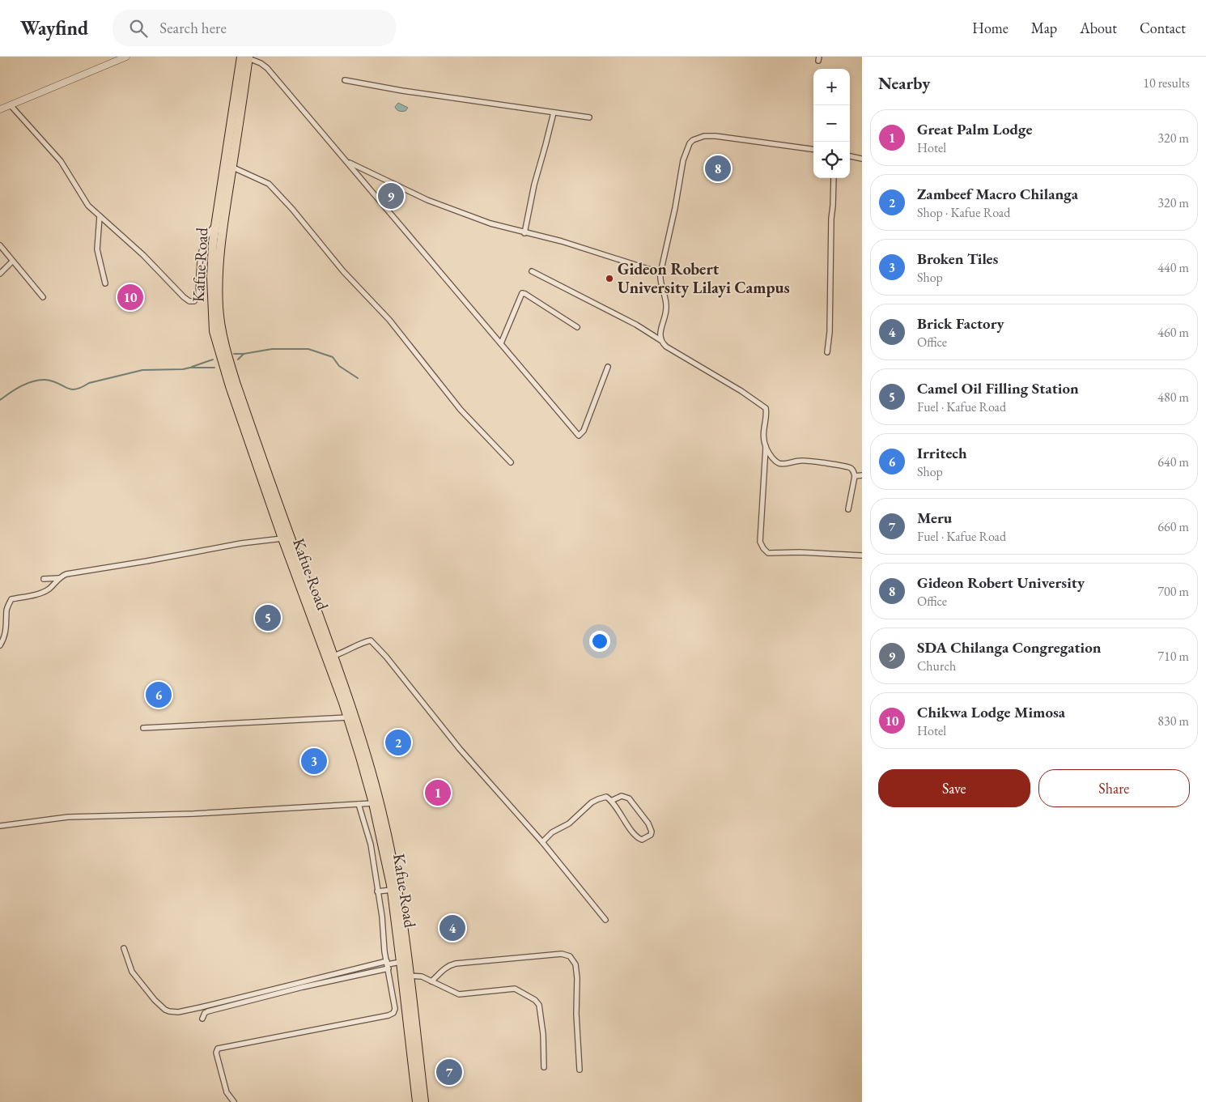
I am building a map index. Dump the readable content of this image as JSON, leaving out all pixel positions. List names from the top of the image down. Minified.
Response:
{"streets":{"highway":["Kafue Road"]},"places":["Gideon Robert University Lilayi Campus"],"page":{"header":"Wayfind","search":"Search here","nav":["Home","Map","About","Contact"],"heading":["Nearby","10 results"],"map_buttons":["+","−"],"list":[{"mark":"1","name":"Great Palm Lodge","note":"Hotel","value":"320 m"},{"mark":"2","name":"Zambeef Macro Chilanga","note":"Shop · Kafue Road","value":"320 m"},{"mark":"3","name":"Broken Tiles","note":"Shop","value":"440 m"},{"mark":"4","name":"Brick Factory","note":"Office","value":"460 m"},{"mark":"5","name":"Camel Oil Filling Station","note":"Fuel · Kafue Road","value":"480 m"},{"mark":"6","name":"Irritech","note":"Shop","value":"640 m"},{"mark":"7","name":"Meru","note":"Fuel · Kafue Road","value":"660 m"},{"mark":"8","name":"Gideon Robert University","note":"Office","value":"700 m"},{"mark":"9","name":"SDA Chilanga Congregation","note":"Church","value":"710 m"},{"mark":"10","name":"Chikwa Lodge Mimosa","note":"Hotel","value":"830 m"}],"pins":["8","9","10","5","6","2","3","1","4","7"],"buttons":["Save","Share"]}}
